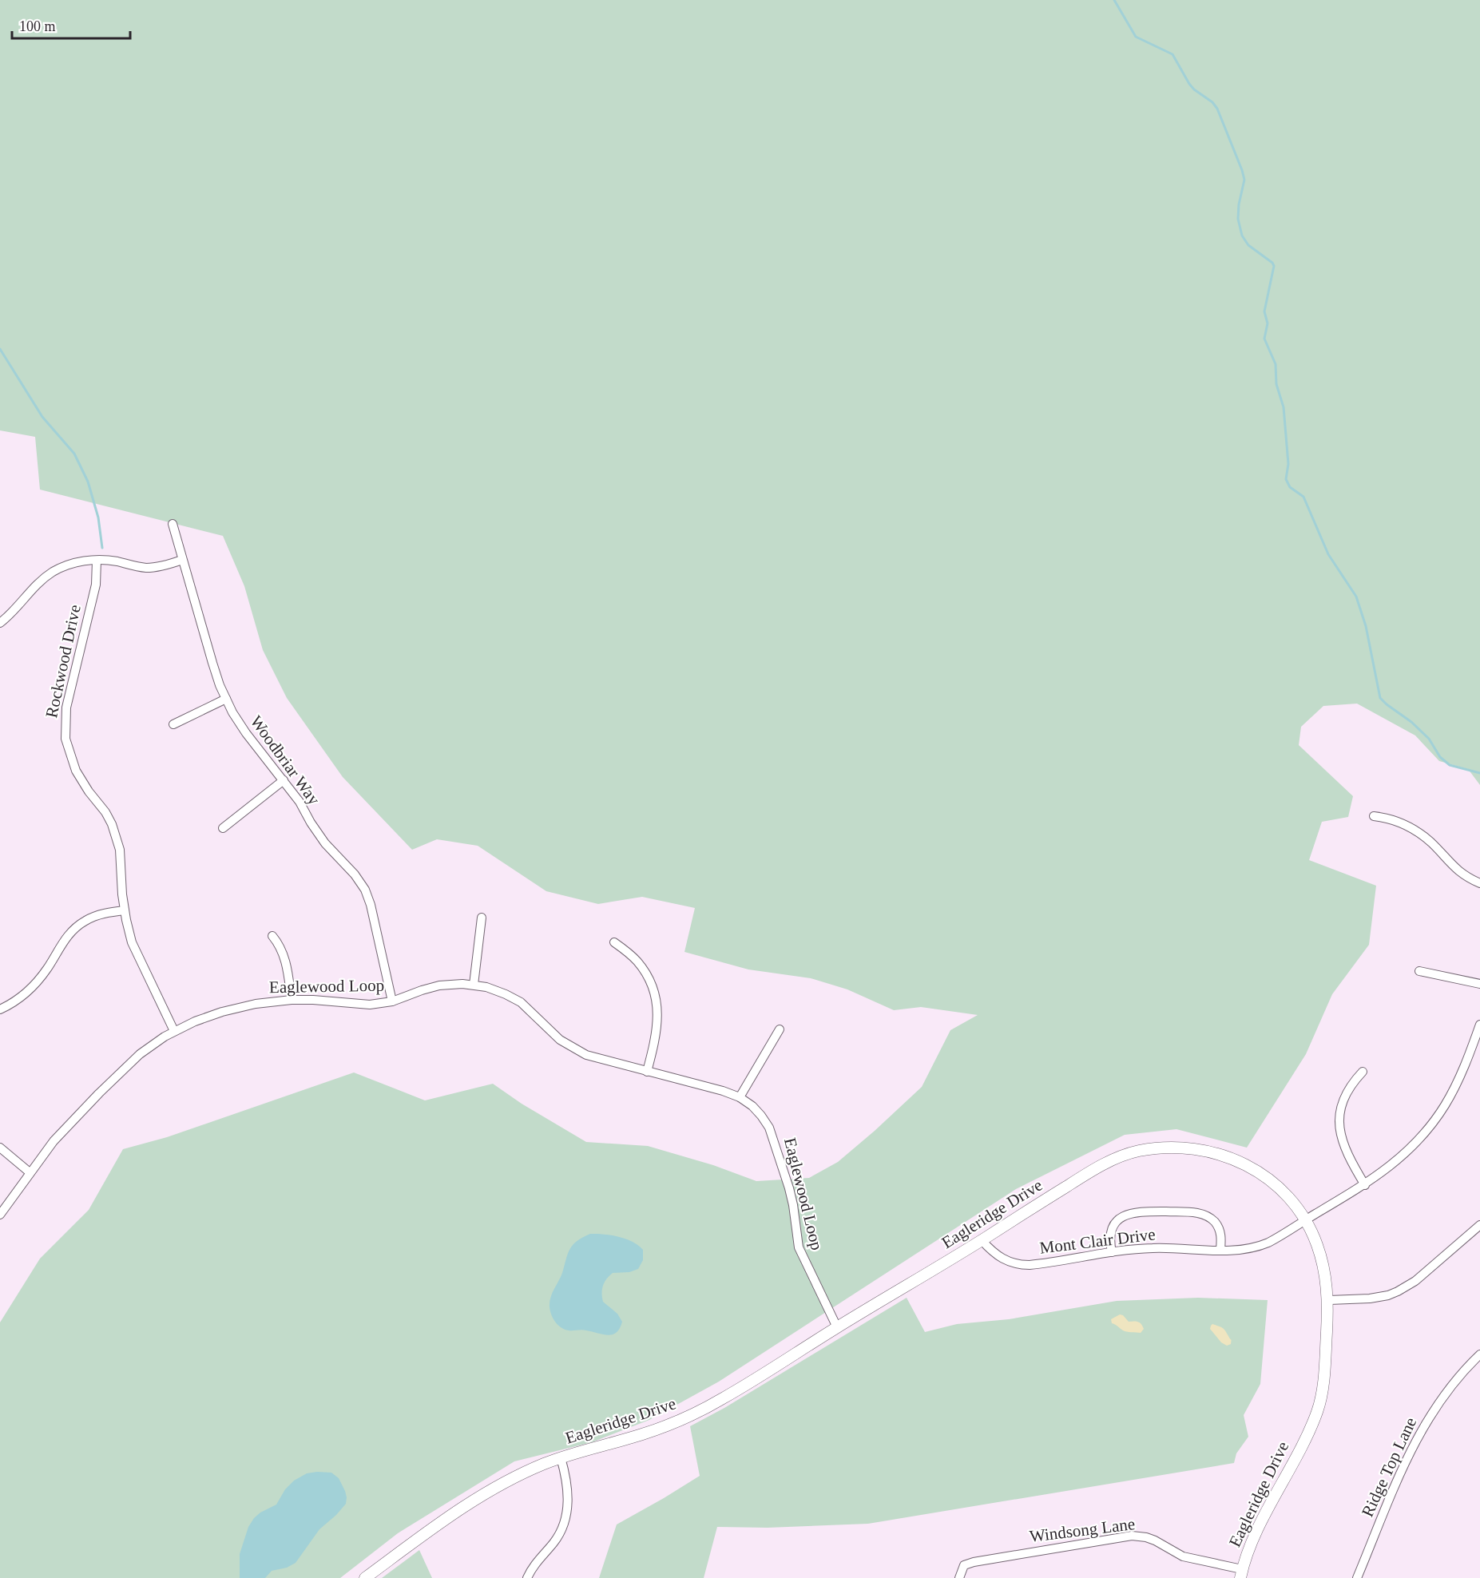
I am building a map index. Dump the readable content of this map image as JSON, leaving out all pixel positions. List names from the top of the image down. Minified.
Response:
{"streets":{"main road":["Eagleridge Drive"],"street":["Rockwood Drive","Woodbriar Way","Eaglewood Loop","Mont Clair Drive","Ridge Top Lane","Windsong Lane"]},"crossings":[["Rockwood Drive","Eaglewood Loop"],["Woodbriar Way","Eaglewood Loop"],["Eaglewood Loop","Eagleridge Drive"],["Eagleridge Drive","Mont Clair Drive"],["Eagleridge Drive","Windsong Lane"]],"scale_bar":"100 m"}
